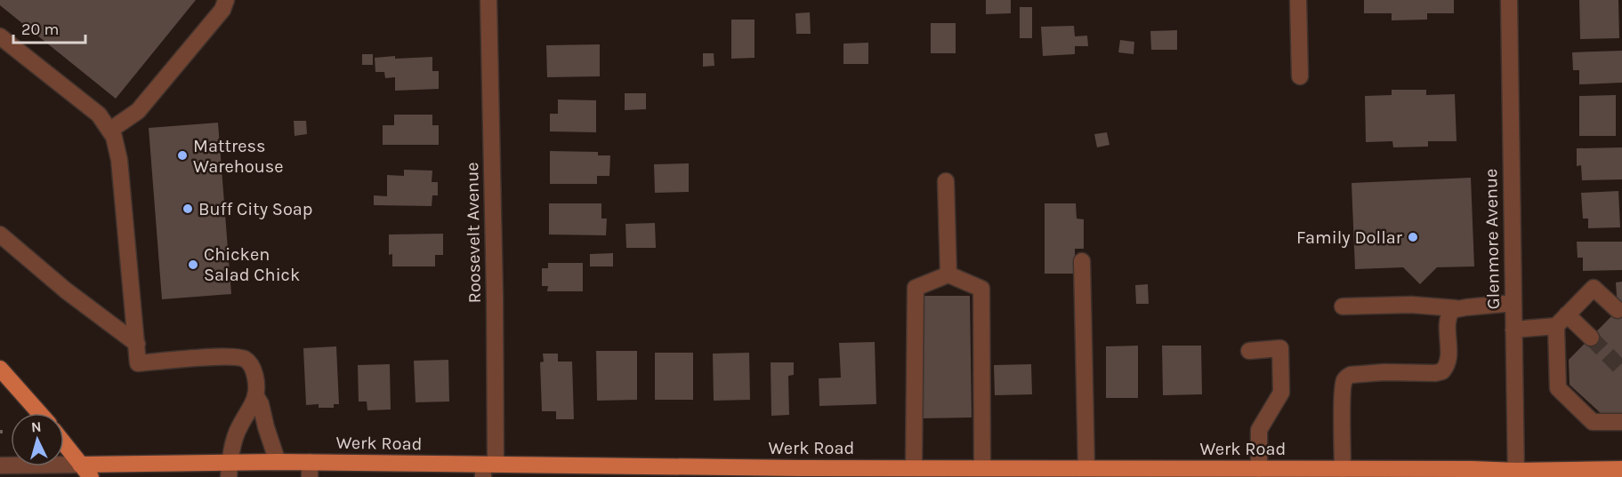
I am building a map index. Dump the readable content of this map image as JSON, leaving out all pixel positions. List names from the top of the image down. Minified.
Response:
{"streets":{"main road":["Werk Road"],"street":["Roosevelt Avenue","Glenmore Avenue"]},"crossings":[["Roosevelt Avenue","Werk Road"],["Glenmore Avenue","Werk Road"]],"places":["Mattress Warehouse","Buff City Soap","Family Dollar","Chicken Salad Chick"],"scale_bar":"20 m","north":"top"}
